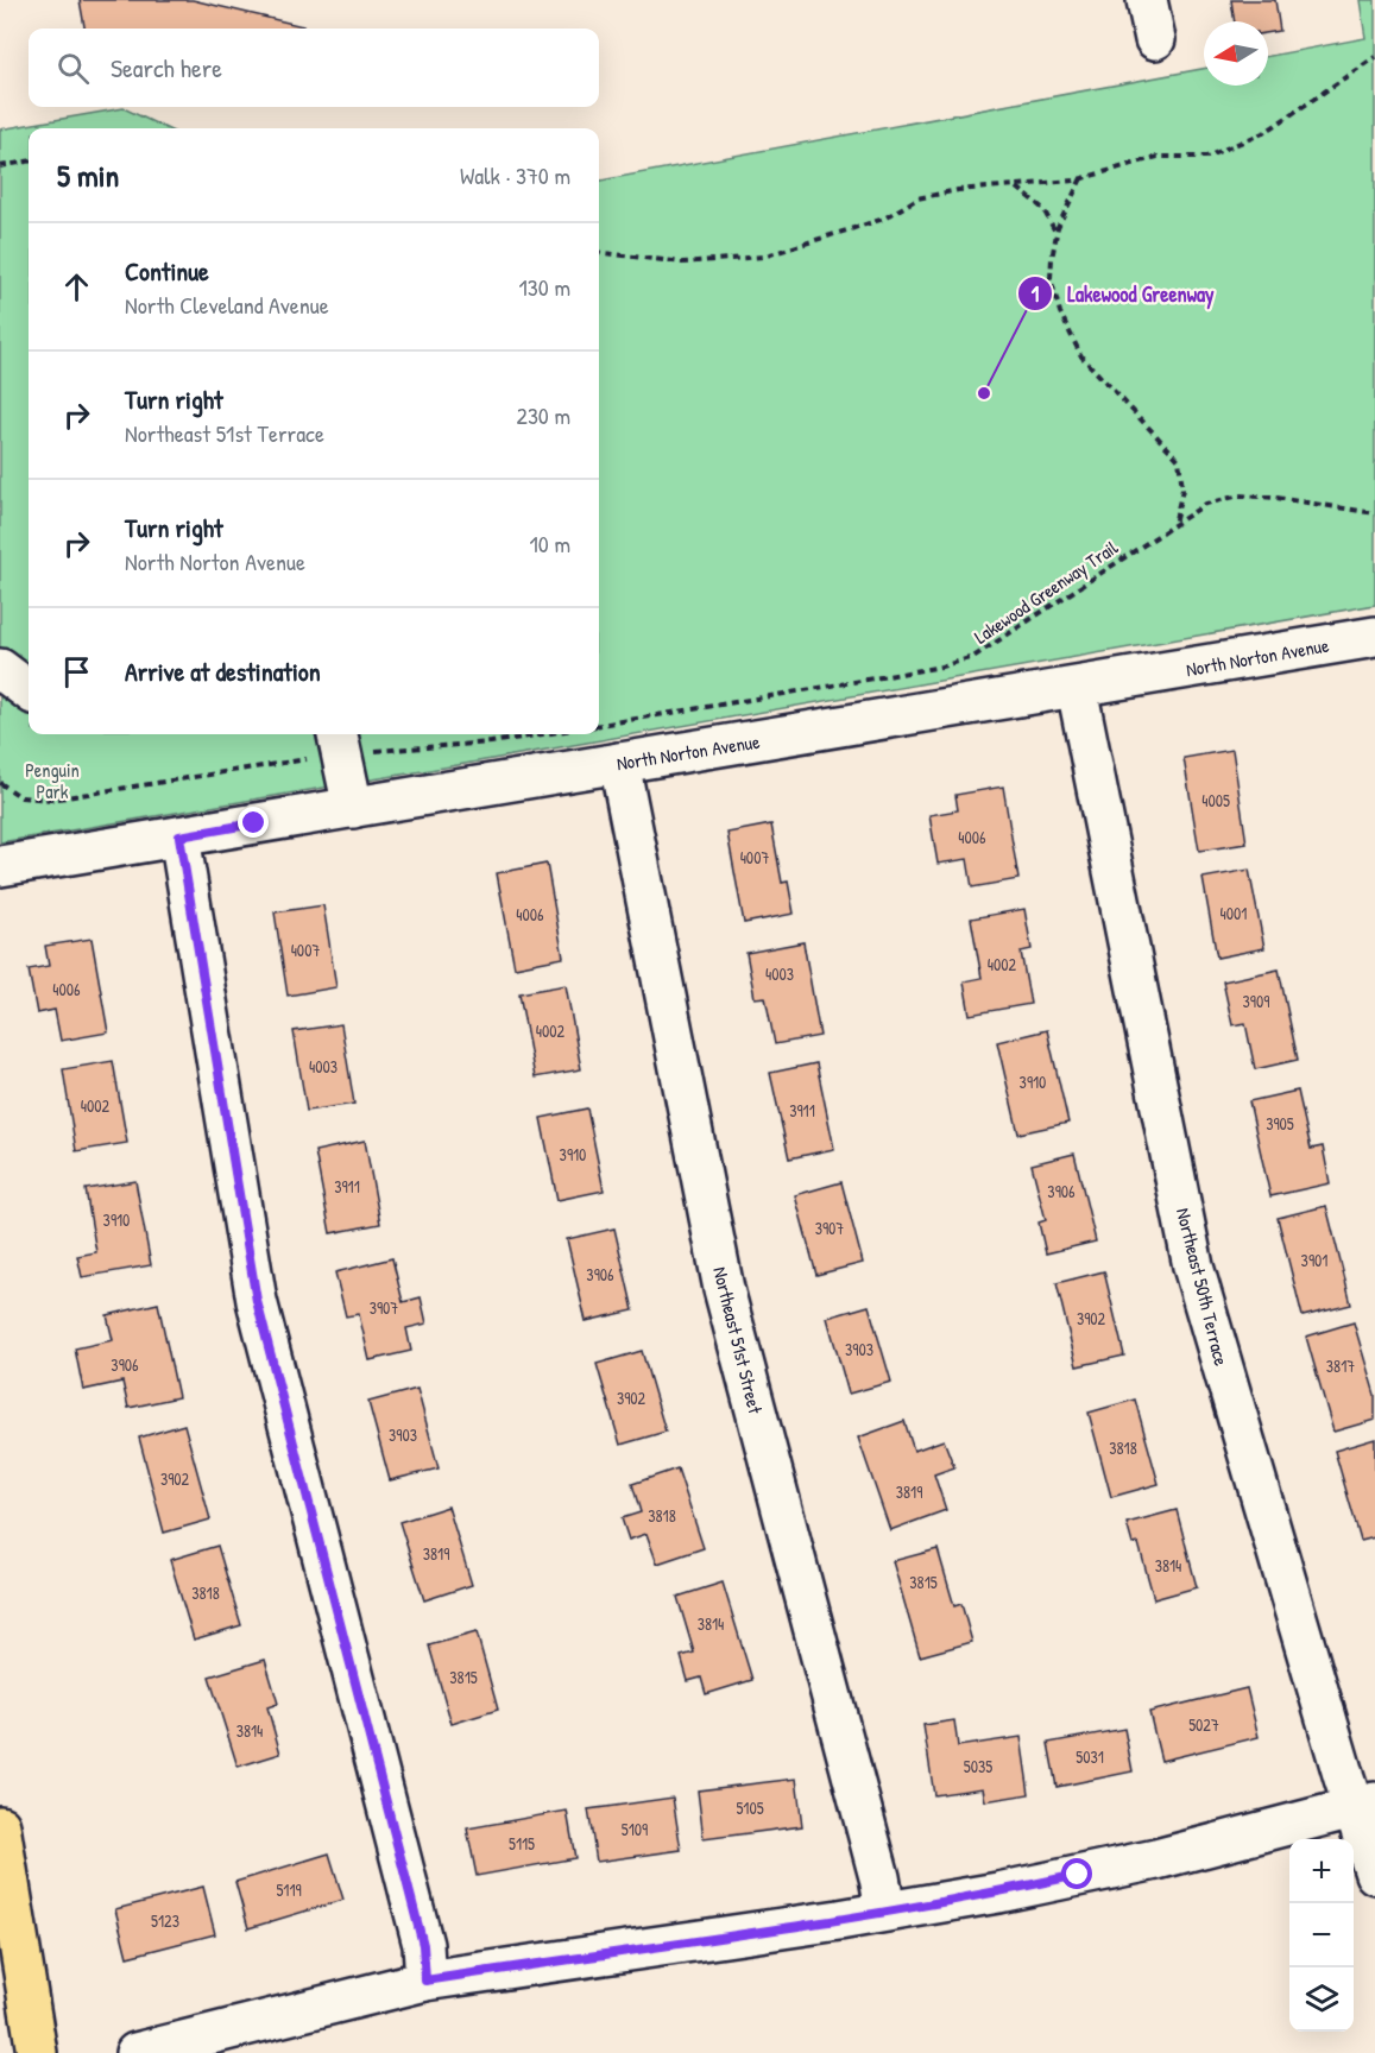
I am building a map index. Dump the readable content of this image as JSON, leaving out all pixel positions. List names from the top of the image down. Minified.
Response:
{"streets":{"street":["North Norton Avenue","Northeast 50th Terrace","Northeast 51st Street"],"path":["Lakewood Greenway Trail"]},"crossings":[["North Norton Avenue","Northeast 50th Terrace"],["North Norton Avenue","Northeast 51st Street"]],"parks":["Penguin Park"],"places":["Lakewood Greenway"],"house_numbers":["4005","4006","4007","4001","4006","4007","4002","4003","4006","3909","4002","4003","3910","4002","3911","3905","3910","3911","3906","3910","3907","3901","3906","3907","3902","3903","3906","3817","3902","3903","3818","3902","3819","3818","3819","3814","3815","3818","3814","3815","5027","3814","5031","5035","5105","5109","5115","5119","5123"],"north":"left","page":{"search":"Search here","heading":["5 min","Walk · 370 m"],"list":[["Continue","North Cleveland Avenue","130 m"],["Turn right","Northeast 51st Terrace","230 m"],["Turn right","North Norton Avenue","10 m"],"Arrive at destination"],"map_buttons":["+","−"]}}
